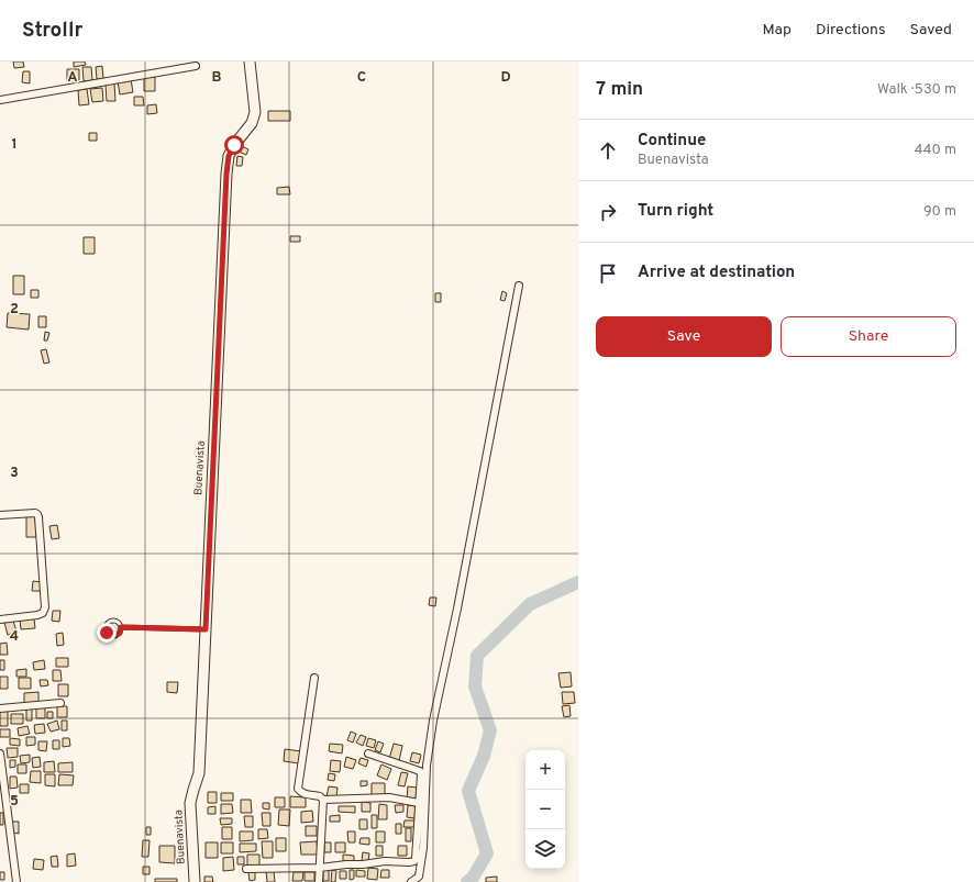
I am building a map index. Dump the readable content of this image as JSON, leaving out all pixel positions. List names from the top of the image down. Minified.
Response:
{"streets":{"street":["Buenavista"]},"page":{"header":"Strollr","nav":["Map","Directions","Saved"],"heading":["7 min","Walk · 530 m"],"list":[["Continue","Buenavista","440 m"],["Turn right","90 m"],"Arrive at destination"],"buttons":["Save","Share"],"map_buttons":["+","−"]},"grid":{"columns":["A","B","C","D"],"rows":["1","2","3","4","5"]}}
